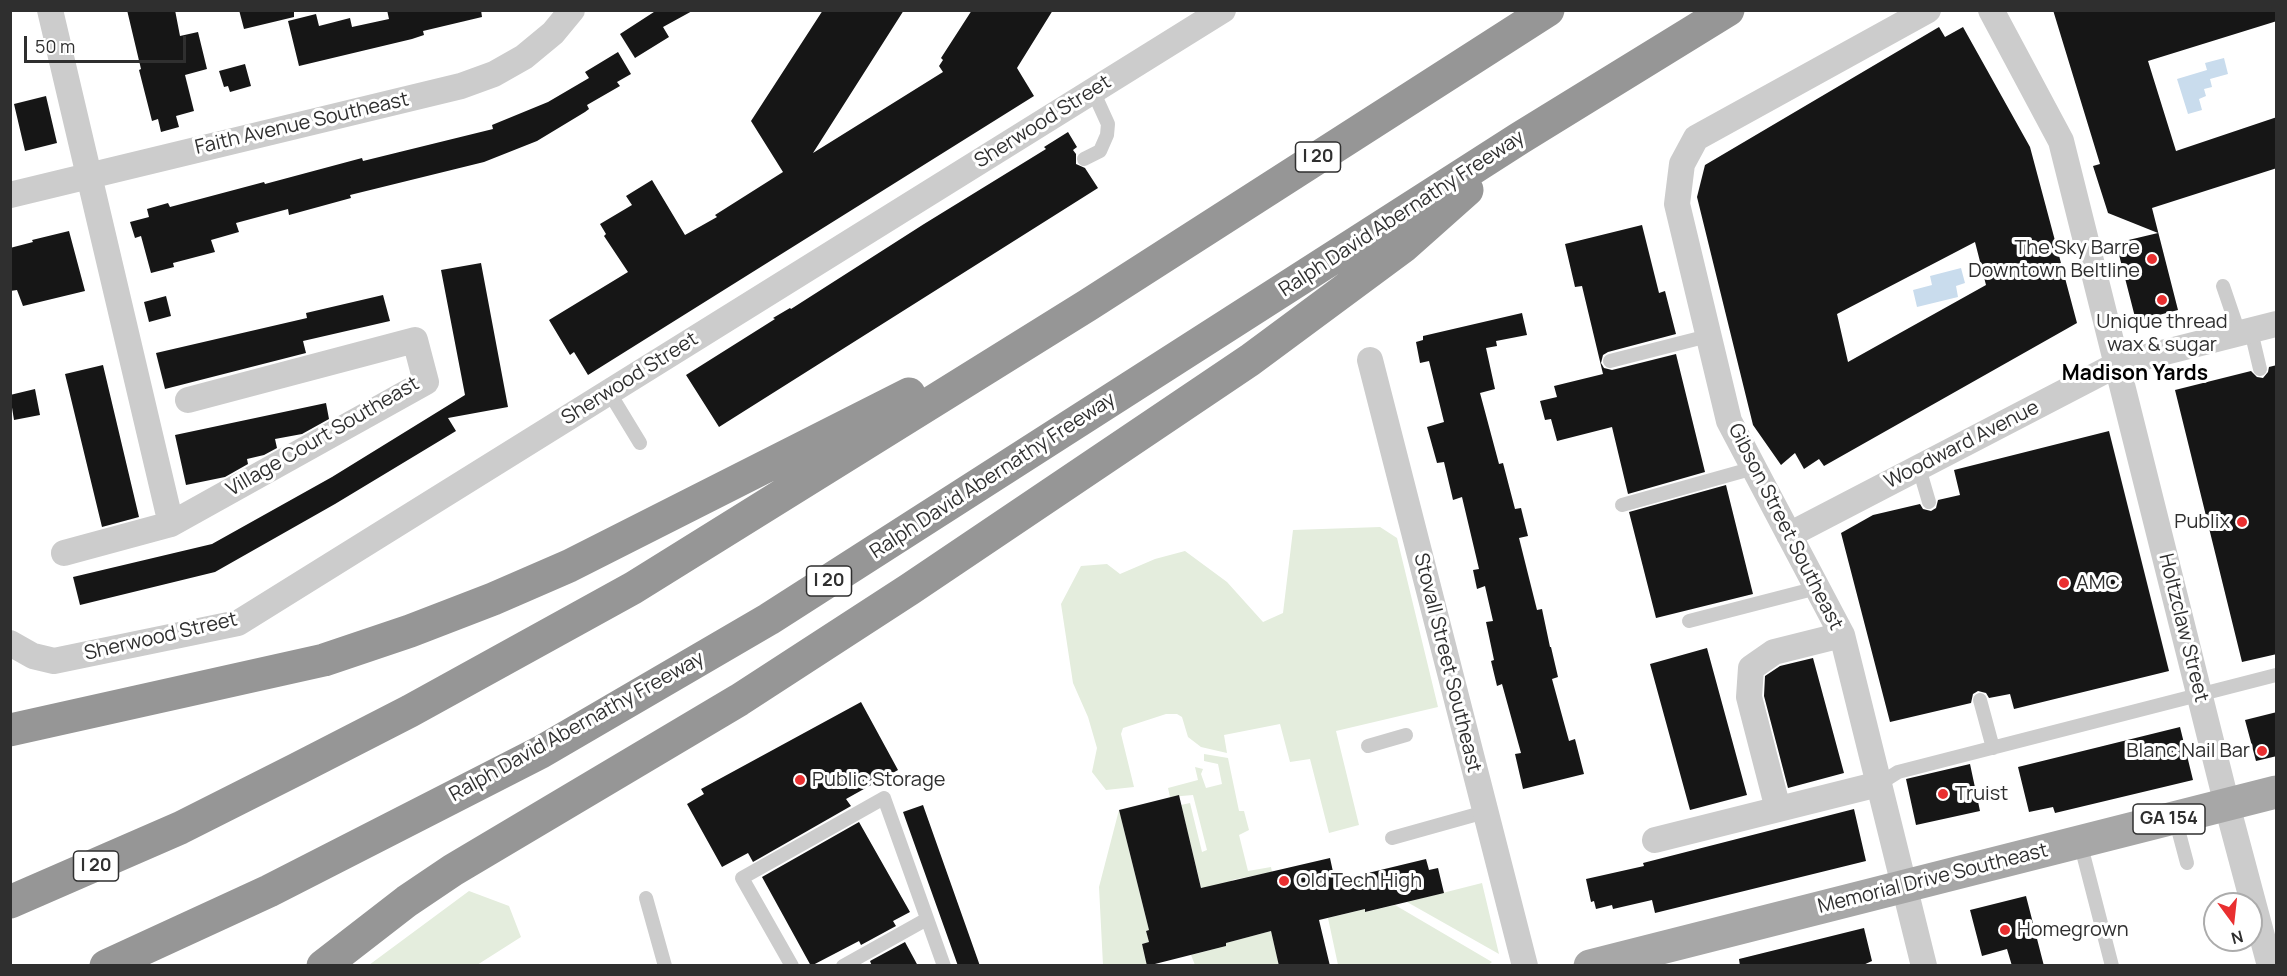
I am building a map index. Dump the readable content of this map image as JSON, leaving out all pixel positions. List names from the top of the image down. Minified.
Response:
{"streets":{"highway":["I 20","Ralph David Abernathy Freeway"],"main road":["GA 154","Memorial Drive Southeast"],"street":["Sherwood Street","Faith Avenue Southeast","Village Court Southeast","Woodward Avenue","Gibson Street Southeast","Holtzclaw Street","Stovall Street Southeast"]},"crossings":[["Woodward Avenue","Gibson Street Southeast"],["Woodward Avenue","Holtzclaw Street"],["Gibson Street Southeast","Memorial Drive Southeast"],["Holtzclaw Street","Memorial Drive Southeast"]],"districts":["Madison Yards"],"places":["The Sky Barre Downtown Beltline","Unique thread wax & sugar","Publix","AMC","Blanc Nail Bar","Public Storage","Truist","Old Tech High","Homegrown"],"scale_bar":"50 m","north":"bottom"}
